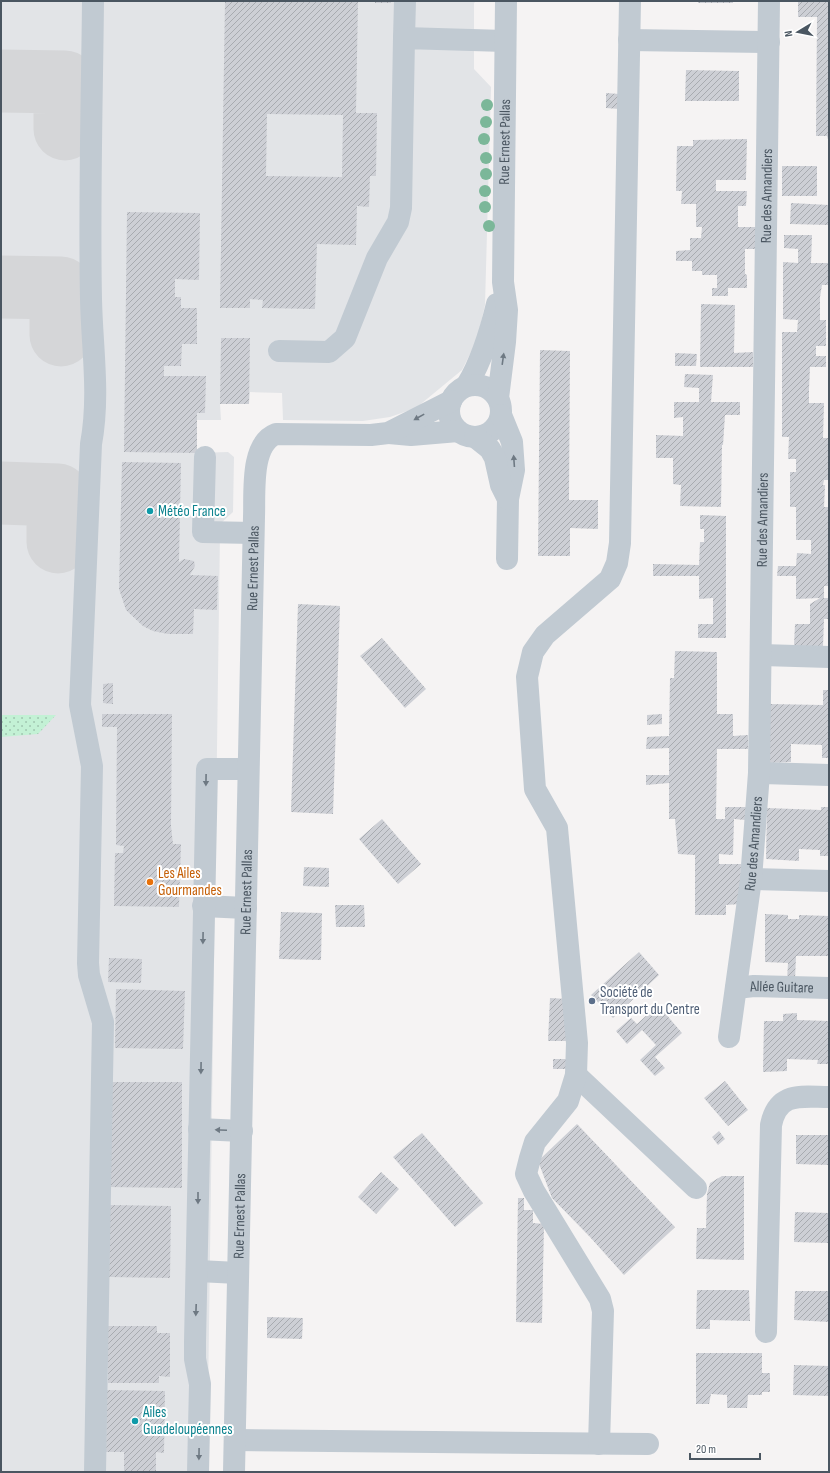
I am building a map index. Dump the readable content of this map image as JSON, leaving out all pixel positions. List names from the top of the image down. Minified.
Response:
{"streets":{"street":["Rue Ernest Pallas","Rue des Amandiers","Allée Guitare"]},"crossings":[["Rue des Amandiers","Allée Guitare"]],"places":["Météo France","Les Ailes Gourmandes","Société de Transport du Centre","Ailes Guadeloupéennes"],"scale_bar":"20 m","north":"left"}
